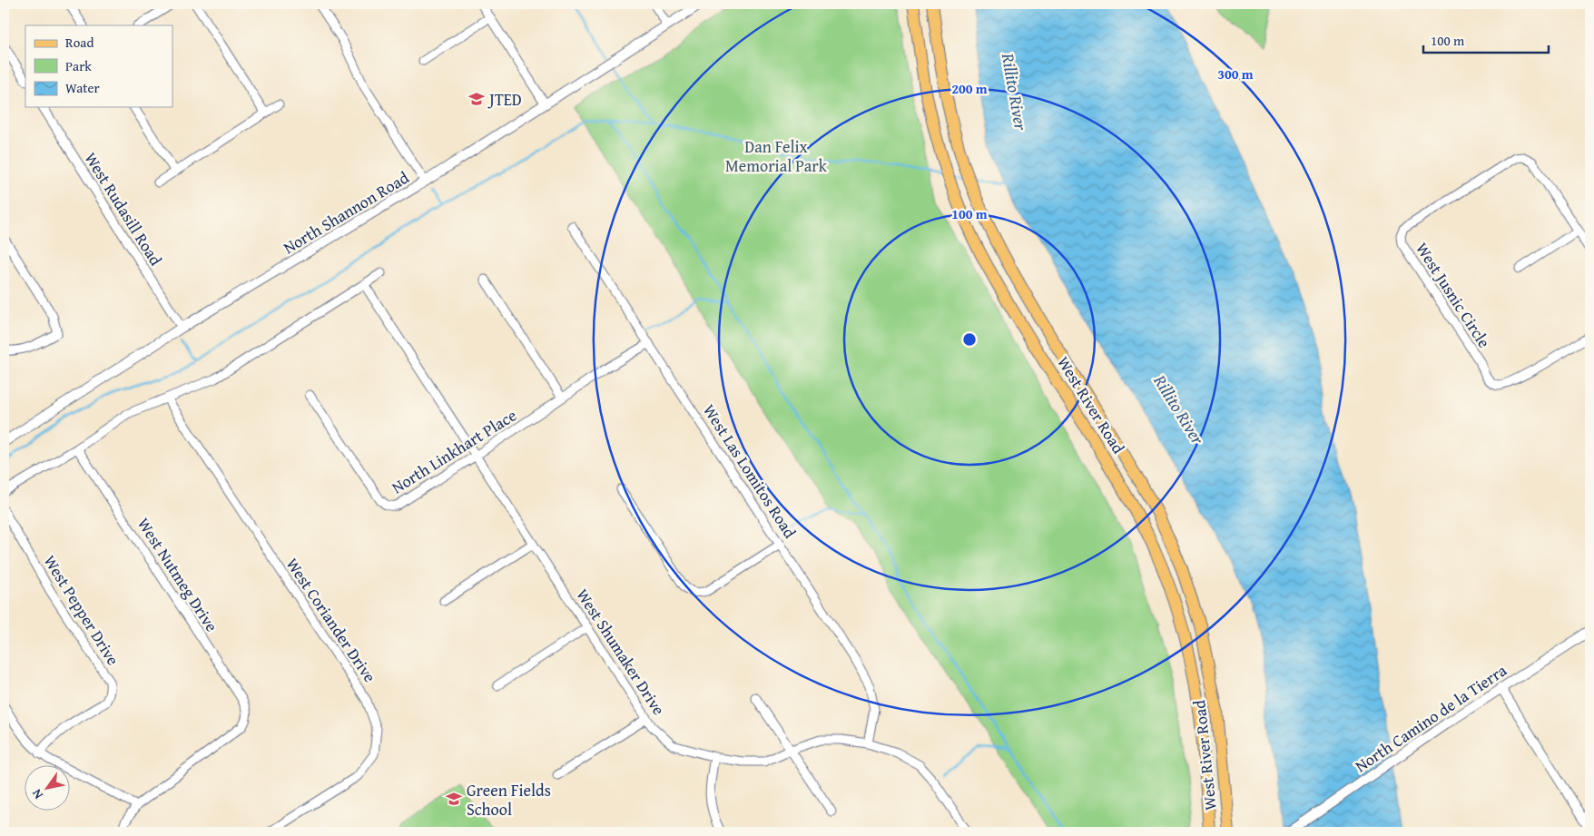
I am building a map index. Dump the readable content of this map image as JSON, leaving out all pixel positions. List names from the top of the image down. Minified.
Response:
{"streets":{"main road":["West River Road"],"street":["West Rudasill Road","North Shannon Road","West Jusnic Circle","North Linkhart Place","West Las Lomitos Road","West Nutmeg Drive","West Pepper Drive","West Coriander Drive","West Shumaker Drive","North Camino de la Tierra"]},"crossings":[["West Rudasill Road","North Shannon Road"],["North Linkhart Place","West Las Lomitos Road"],["North Linkhart Place","West Shumaker Drive"],["West Las Lomitos Road","West Shumaker Drive"]],"water":["Rillito River"],"parks":["Dan Felix Memorial Park"],"places":{"school or university":["JTED","Green Fields School"]},"legend":["Road","Park","Water"],"scale_bar":"100 m","north":"bottom left","rings":["300 m","200 m","100 m"]}
